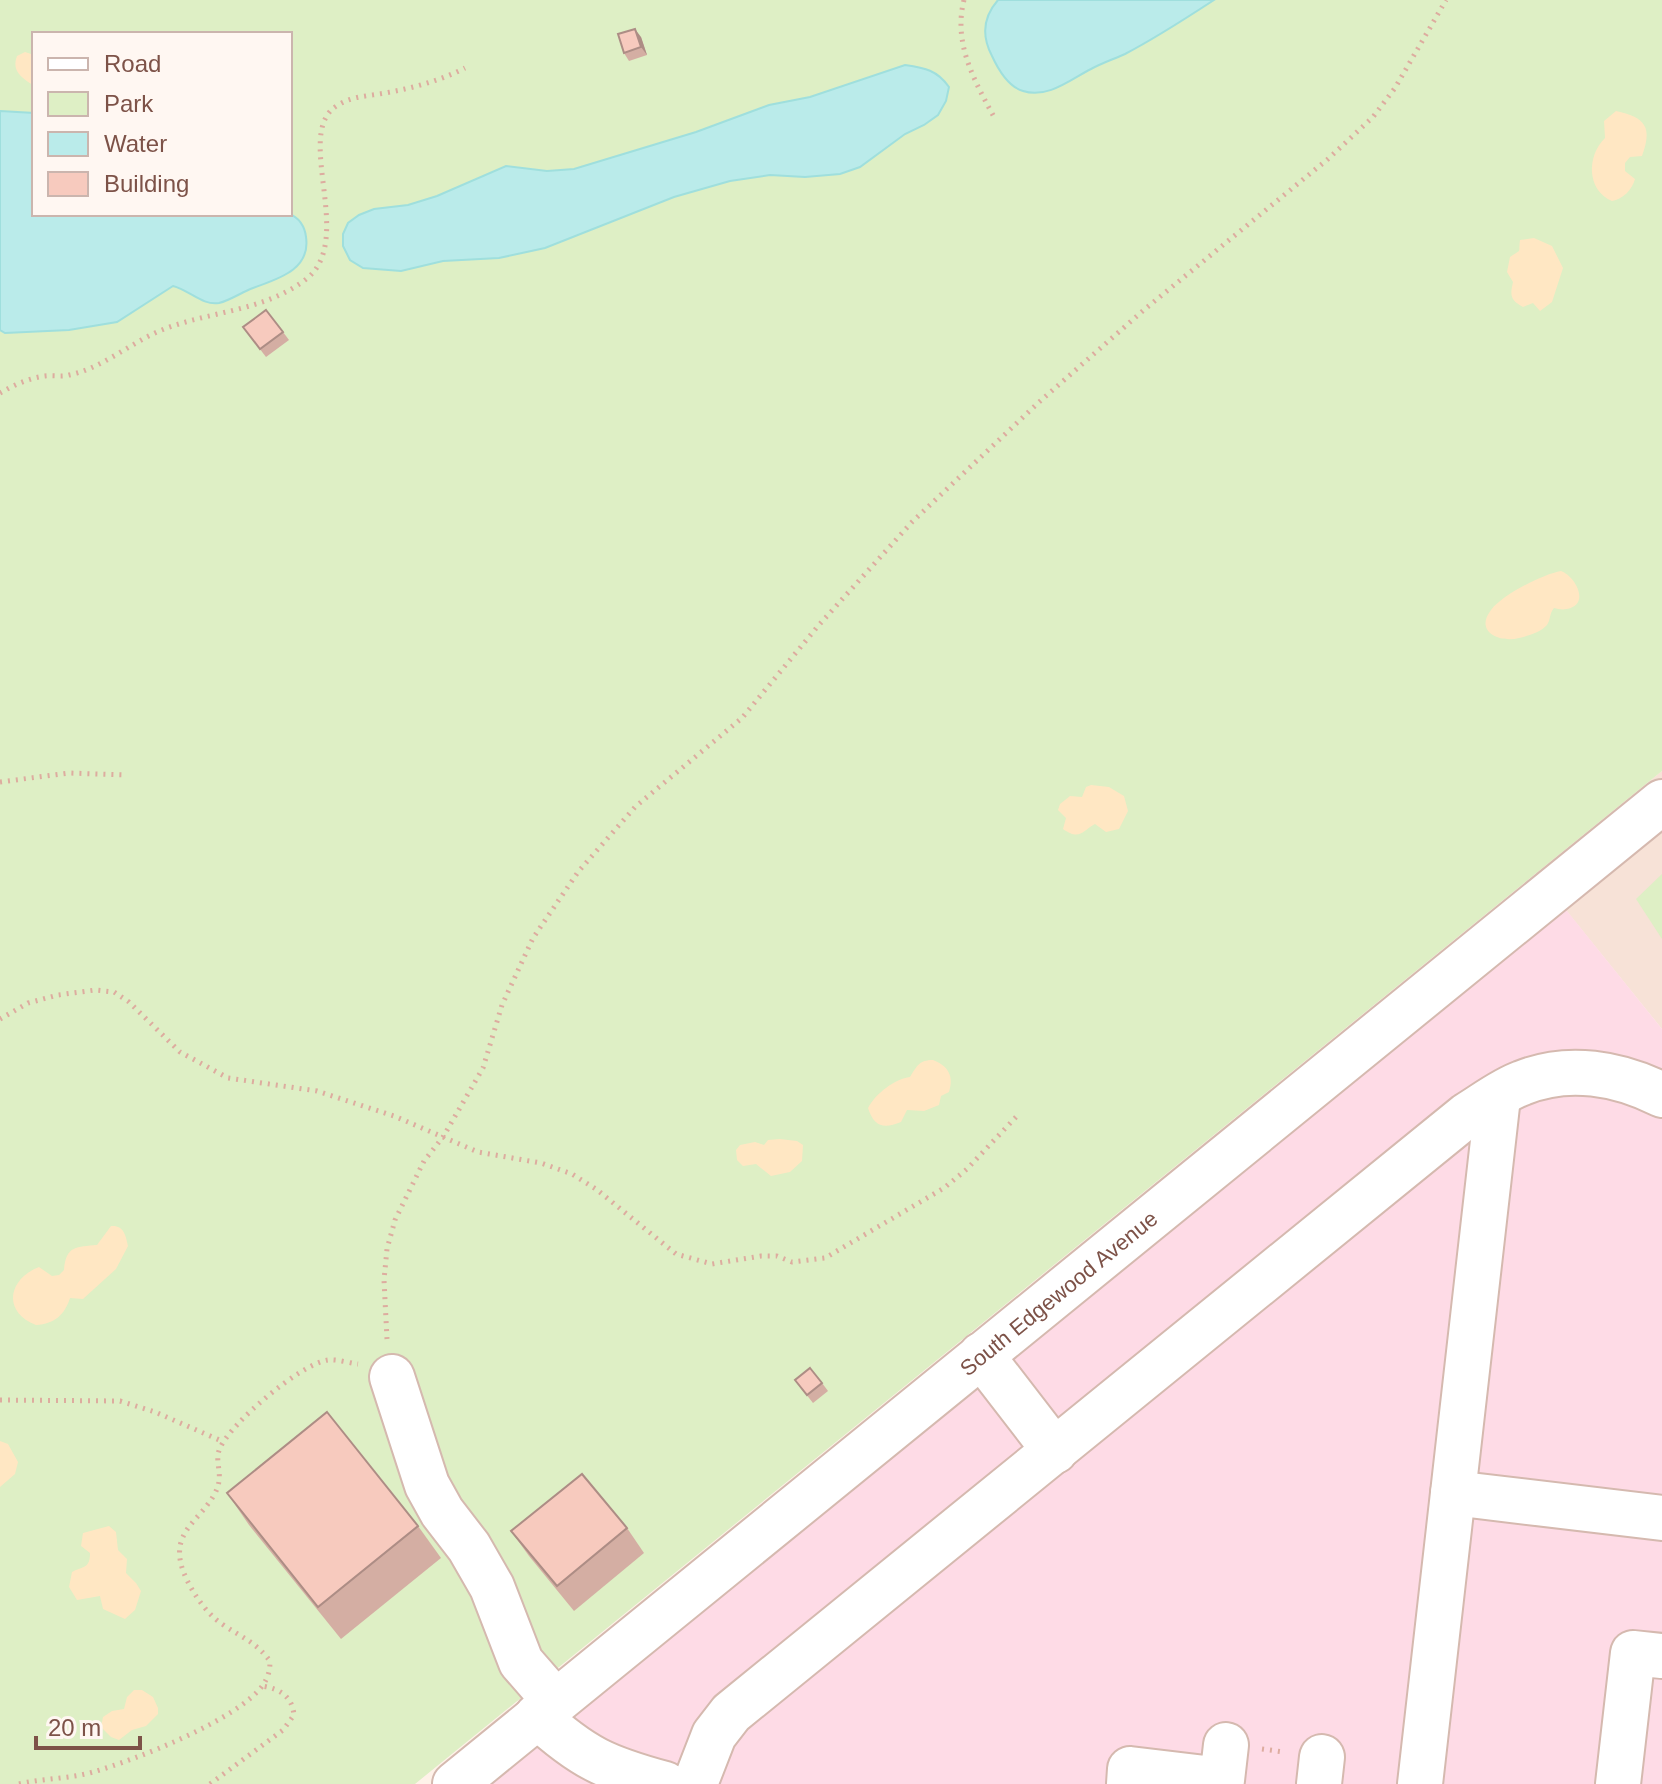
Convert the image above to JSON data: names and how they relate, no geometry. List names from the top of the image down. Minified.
{"streets":{"street":["South Edgewood Avenue"]},"legend":["Road","Park","Water","Building"],"scale_bar":"20 m"}
